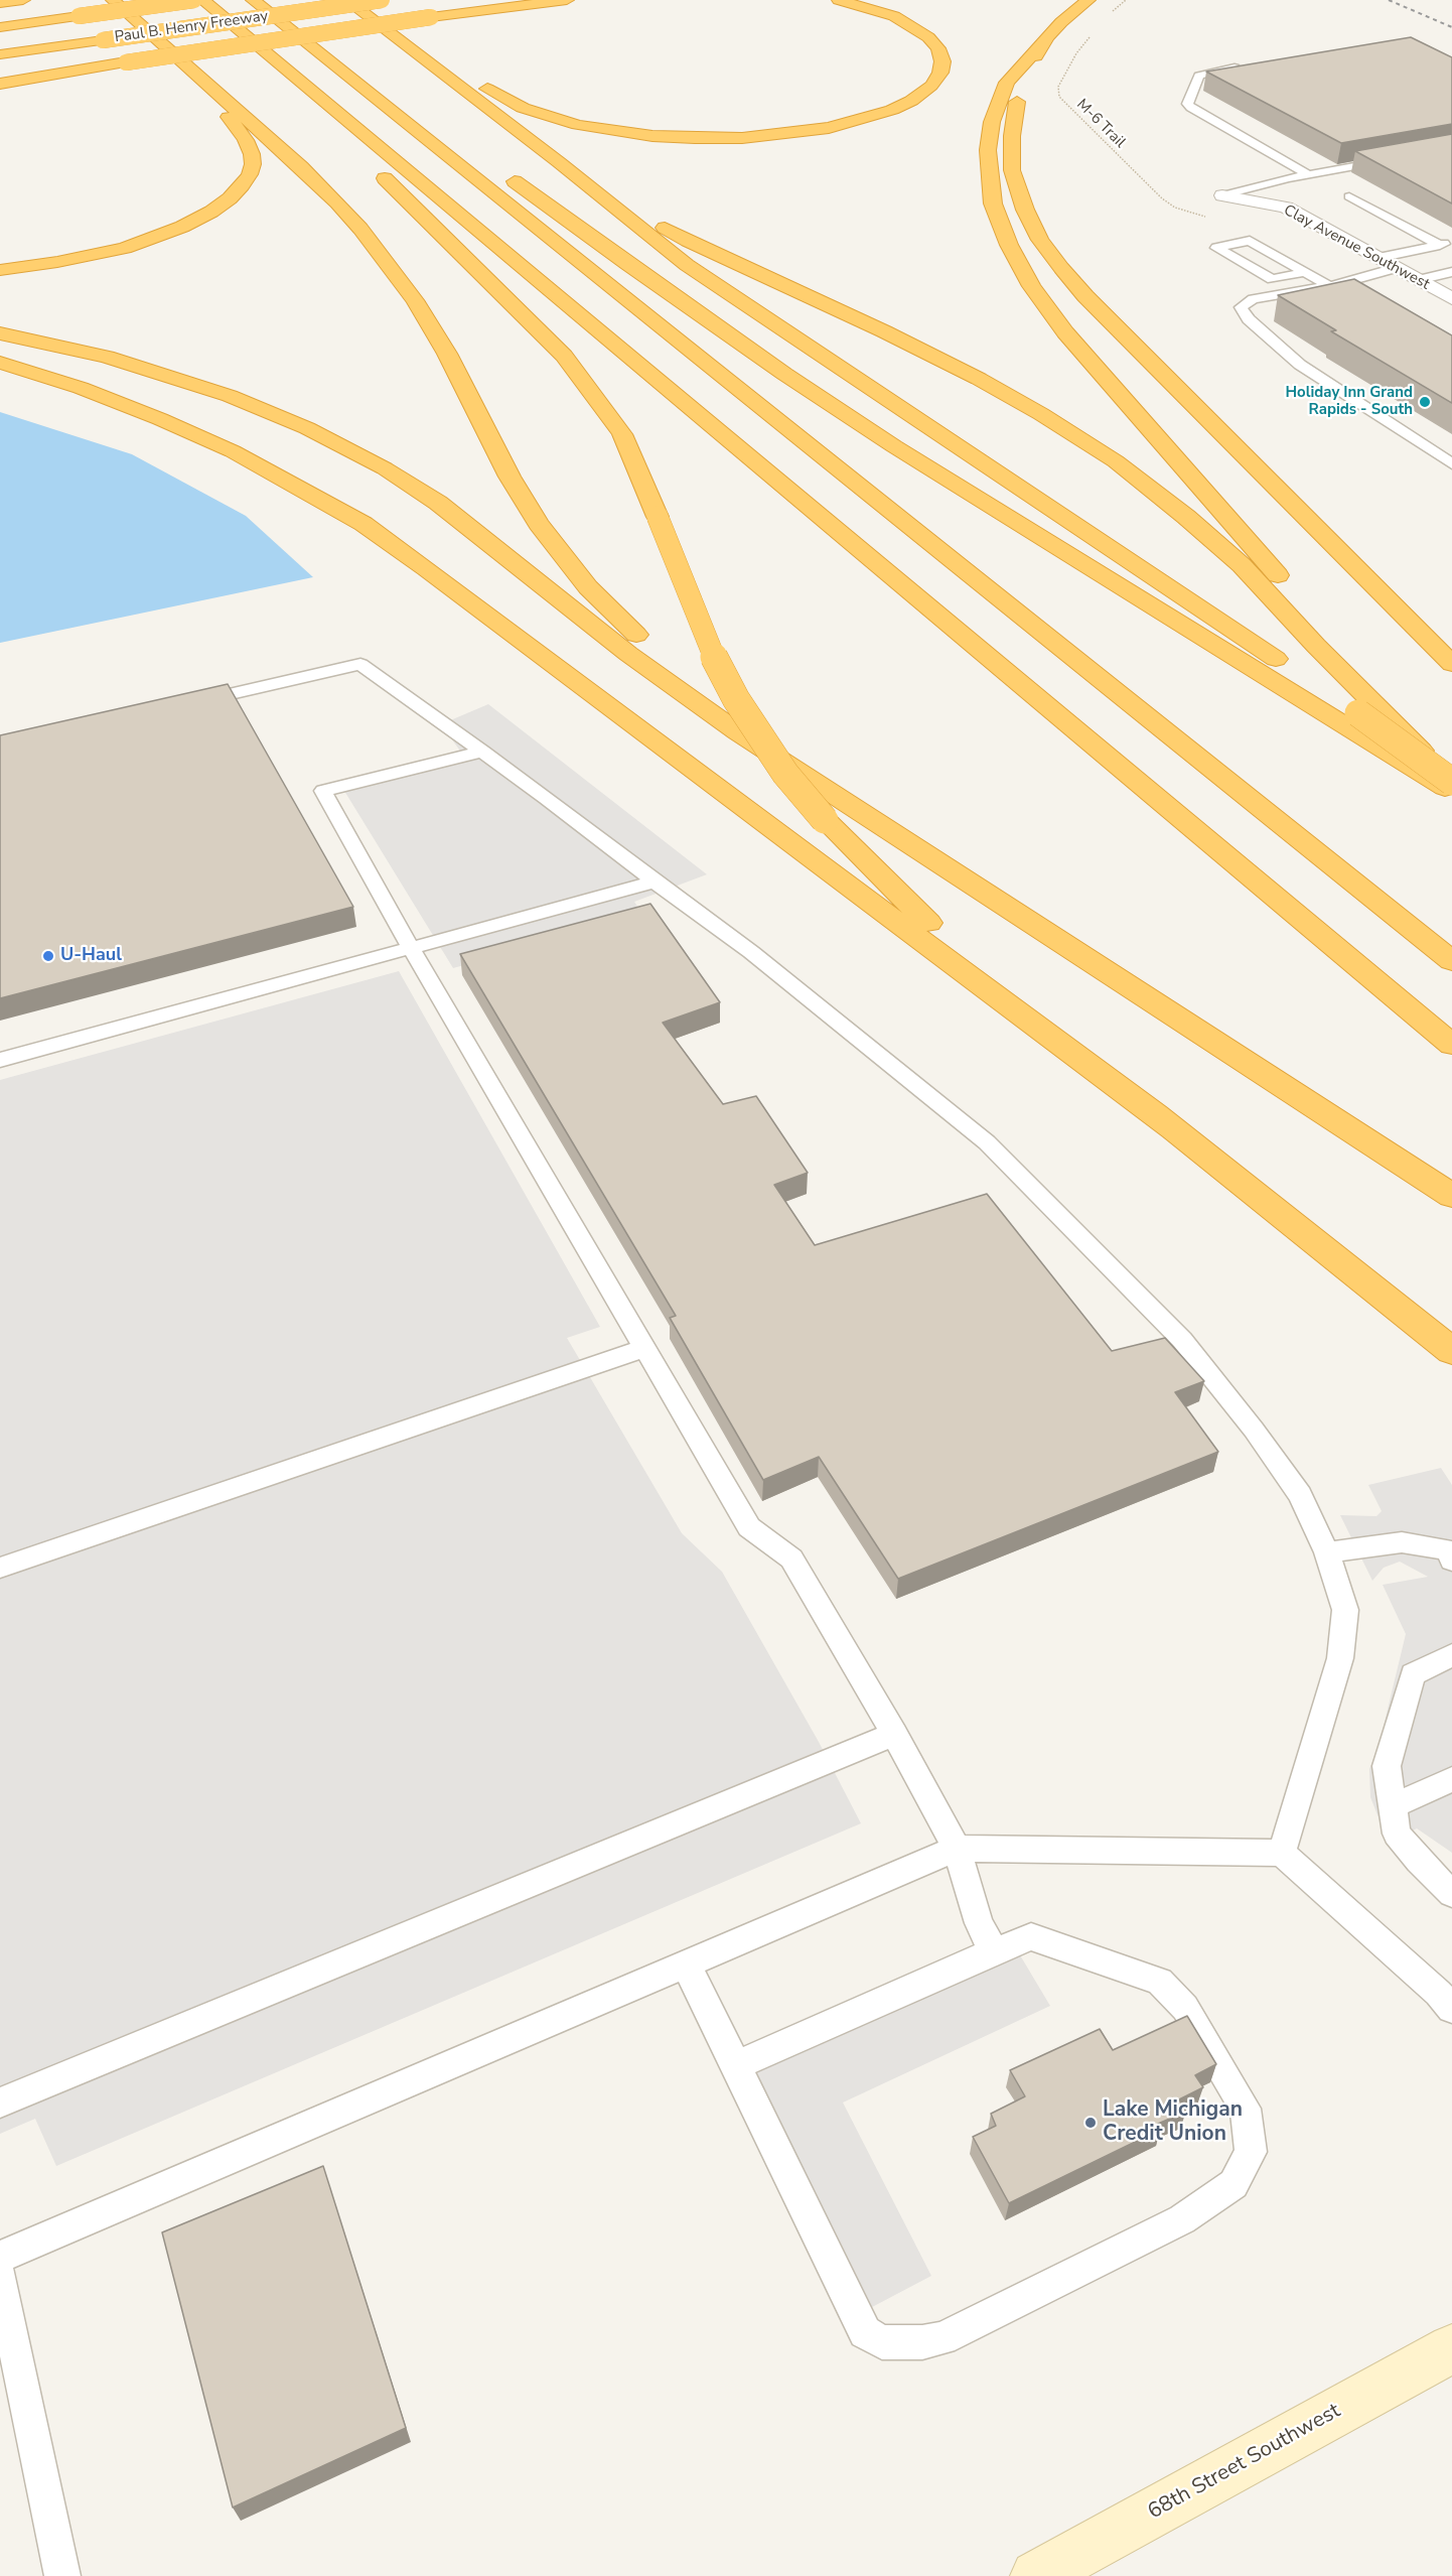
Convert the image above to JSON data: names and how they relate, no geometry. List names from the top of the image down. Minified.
{"streets":{"highway":["Paul B. Henry Freeway"],"main road":["68th Street Southwest"],"street":["Clay Avenue Southwest"],"path":["M-6 Trail"]},"places":["Holiday Inn Grand Rapids - South","U-Haul","Lake Michigan Credit Union"]}
